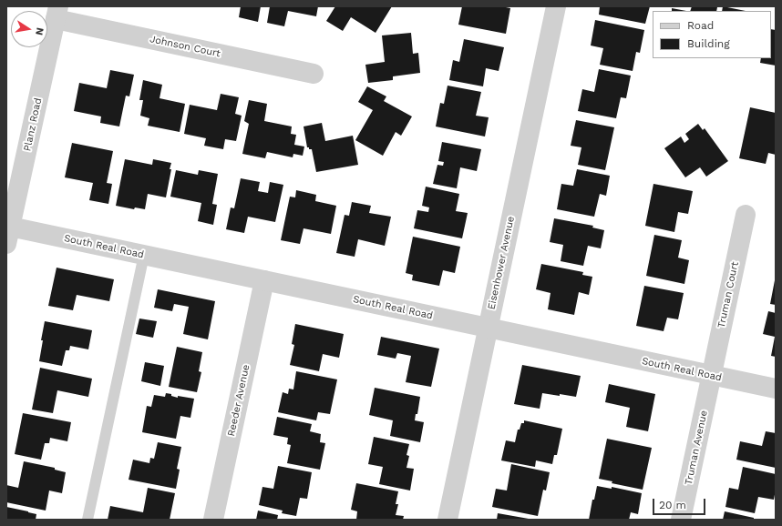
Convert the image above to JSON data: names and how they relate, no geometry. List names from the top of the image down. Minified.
{"streets":{"street":["Johnson Court","Planz Road","South Real Road","Eisenhower Avenue","Truman Court","Reeder Avenue","Truman Avenue"]},"crossings":[["Johnson Court","Planz Road"],["Planz Road","South Real Road"],["South Real Road","Eisenhower Avenue"],["South Real Road","Truman Court"],["South Real Road","Reeder Avenue"],["South Real Road","Truman Avenue"],["Truman Court","Truman Avenue"]],"legend":["Road","Building"],"scale_bar":"20 m","north":"right"}
